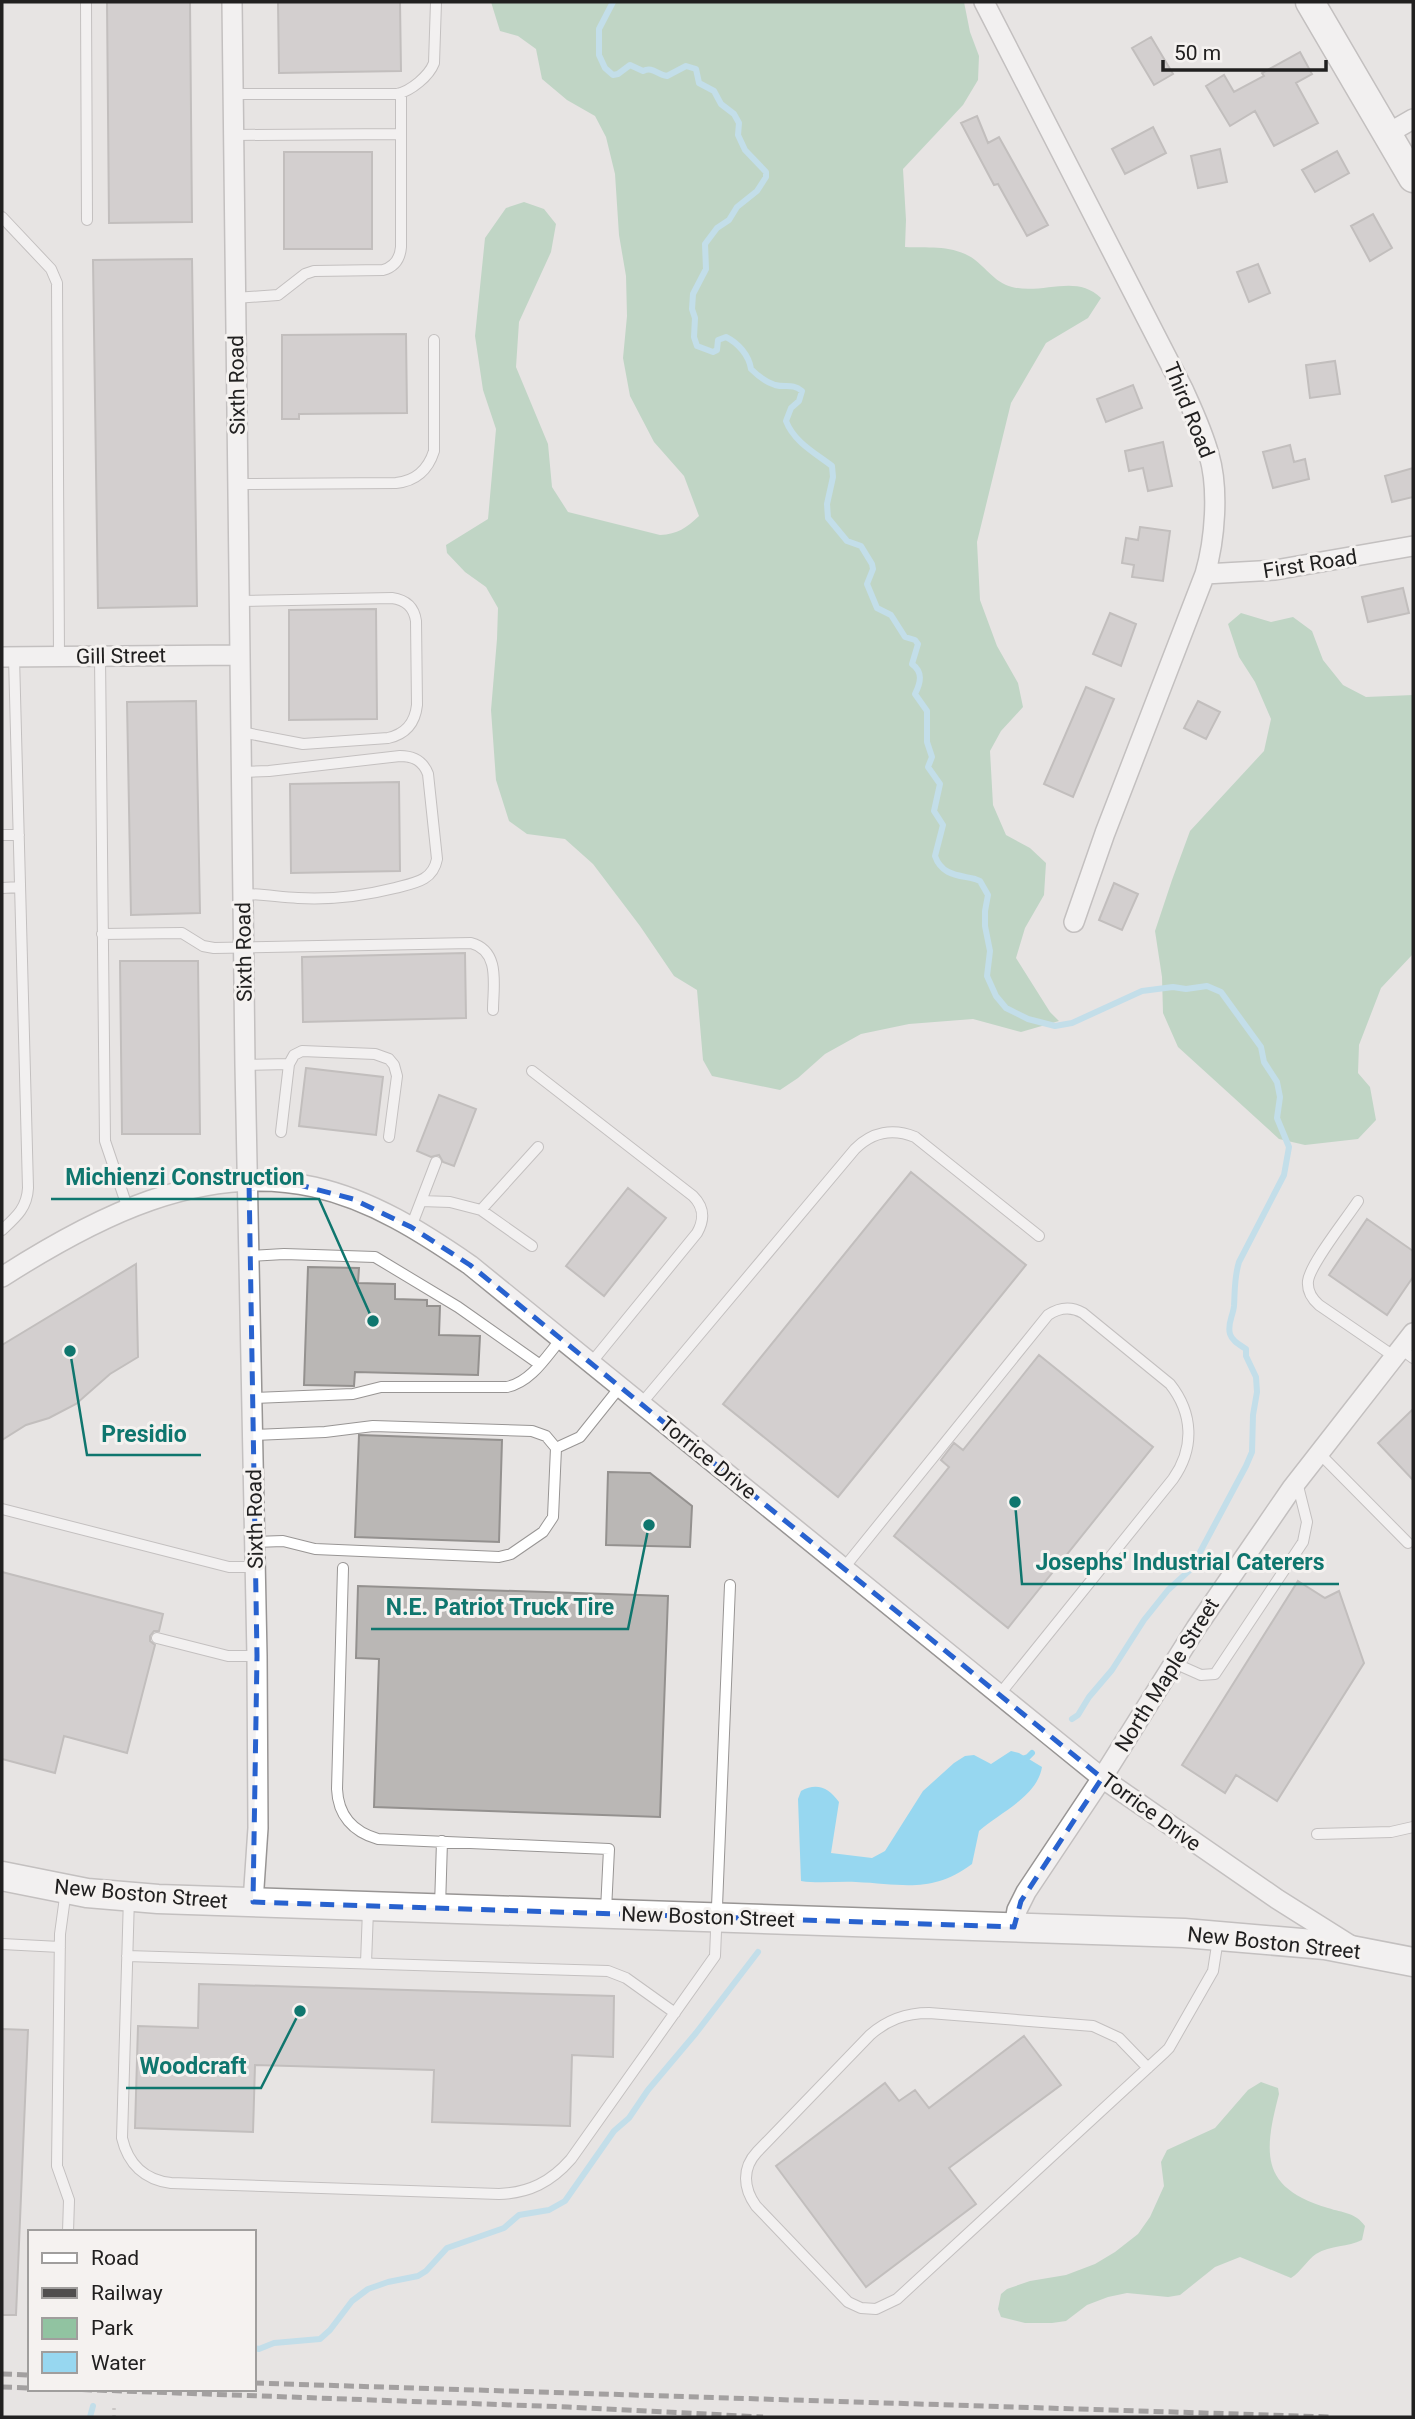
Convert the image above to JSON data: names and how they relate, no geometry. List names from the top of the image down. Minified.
{"streets":{"main road":["New Boston Street"],"street":["Sixth Road","Third Road","First Road","Gill Street","Torrice Drive","North Maple Street"]},"crossings":[["Sixth Road","Gill Street"],["Sixth Road","Torrice Drive"],["Sixth Road","New Boston Street"],["Third Road","First Road"],["Torrice Drive","North Maple Street"],["Torrice Drive","New Boston Street"],["North Maple Street","New Boston Street"]],"places":["Michienzi Construction","Presidio","Josephs' Industrial Caterers","N.E. Patriot Truck Tire","Woodcraft"],"legend":["Road","Railway","Park","Water"],"scale_bar":"50 m"}
